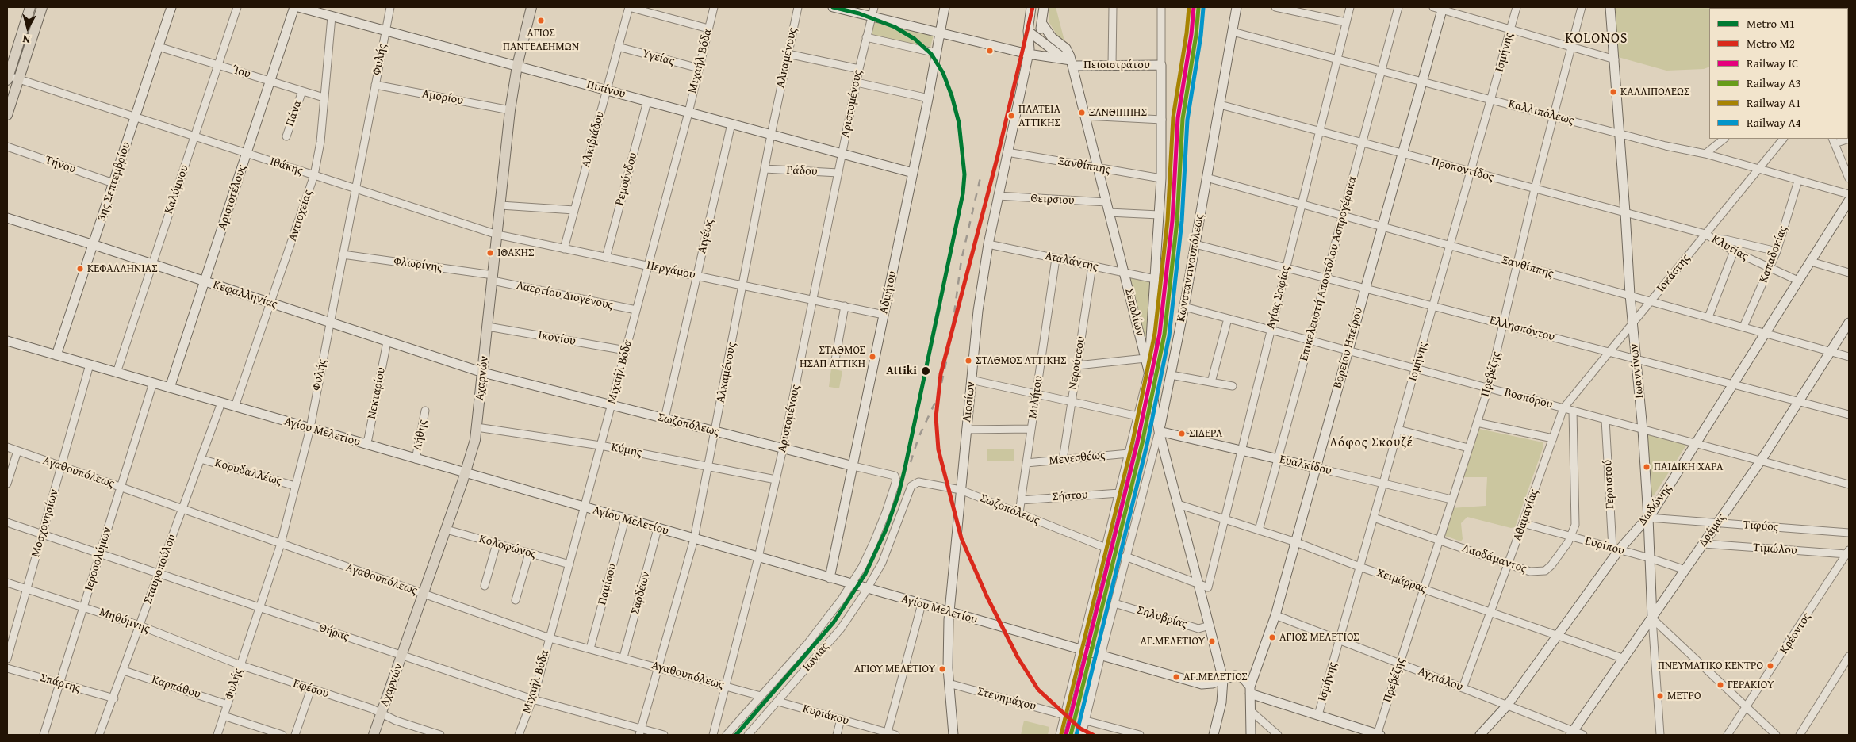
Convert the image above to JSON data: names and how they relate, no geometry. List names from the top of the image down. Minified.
{"streets":{"main road":["Αχαρνών"],"street":["Ισμήνης","Υγείας","Αλκαμένους","Φυλής","Μιχαήλ Βόδα","Πεισιστράτου","Ίου","Πιπίνου","Αμορίου","Αριστομένους","Καλλιπόλεως","Πάνα","Αλκιβιάδου","Τήνου","Ξανθίππης","Ιθάκης","Προποντίδος","Ράδου","Ρεμούνδου","3ης Σεπτεμβρίου","Καλύμνου","Αριστοτέλους","Θειρσιου","Αντιοχείας","Αιγέως","Κλυτίας","Καπαδοκίας","Αταλάντης","Φλωρίνης","Κωνσταντινουπόλεως","Επικελευστή Αποστόλου Ασπρογέρακα","Περγάμου","Ιοκάστης","Αδμήτου","Κεφαλληνίας","Λαερτίου Διογένους","Αγίας Σοφίας","Σεπολίων","Ελλησπόντου","Ικονίου","Βορείου Ηπείρου","Νερούτσου","Ιωαννίνων","Πρεβέζης","Νεκταρίου","Μιλήτου","Βοσπόρου","Λιοσίων","Σωζοπόλεως","Αγίου Μελετίου","Λήθης","Κύμης","Μενεσθέως","Ευαλκίδου","Αγαθουπόλεως","Κορυδαλλέως","Γεραιστού","Σήστου","Δωδώνης","Αθαμανίας","Μοσχονησίων","Τιφύος","Δράμας","Ευρίπου","Κολοφώνος","Τιμώλου","Ιεροσολύμων","Λαοδάμαντος","Σταυροπούλου","Χειμάρρας","Παμίσου","Σαρδέων","Σηλυβρίας","Μηθύμνης","Θήρας","Κρέοντος","Ιωνίας","Αγχιάλου","Σπάρτης","Καρπάθου","Εφέσου","Στενημάχου","Κυριάκου"]},"crossings":[["Ισμήνης","Καλλιπόλεως"],["Ισμήνης","Ξανθίππης"],["Ισμήνης","Προποντίδος"],["Ισμήνης","Ελλησπόντου"],["Ισμήνης","Βοσπόρου"],["Ισμήνης","Ευαλκίδου"],["Ισμήνης","Λαοδάμαντος"],["Ισμήνης","Χειμάρρας"],["Ισμήνης","Αγχιάλου"],["Υγείας","Μιχαήλ Βόδα"],["Υγείας","Αλκιβιάδου"],["Αλκαμένους","Πιπίνου"],["Αλκαμένους","Ράδου"],["Αλκαμένους","Περγάμου"],["Αλκαμένους","Σωζοπόλεως"],["Αλκαμένους","Αγίου Μελετίου"],["Αλκαμένους","Κύμης"],["Αλκαμένους","Αγαθουπόλεως"],["Αλκαμένους","Θήρας"],["Φυλής","Πιπίνου"],["Φυλής","Αμορίου"],["Φυλής","Ιθάκης"],["Φυλής","Φλωρίνης"],["Φυλής","Κεφαλληνίας"],["Φυλής","Αγίου Μελετίου"],["Φυλής","Αγαθουπόλεως"],["Φυλής","Κορυδαλλέως"],["Φυλής","Μηθύμνης"],["Φυλής","Θήρας"],["Φυλής","Καρπάθου"],["Φυλής","Εφέσου"],["Μιχαήλ Βόδα","Πιπίνου"],["Μιχαήλ Βόδα","Περγάμου"],["Μιχαήλ Βόδα","Λαερτίου Διογένους"],["Μιχαήλ Βόδα","Ικονίου"],["Μιχαήλ Βόδα","Σωζοπόλεως"],["Μιχαήλ Βόδα","Αγίου Μελετίου"],["Μιχαήλ Βόδα","Κύμης"],["Μιχαήλ Βόδα","Αγαθουπόλεως"],["Μιχαήλ Βόδα","Κολοφώνος"],["Μιχαήλ Βόδα","Θήρας"],["Πεισιστράτου","Αριστομένους"],["Πεισιστράτου","Αδμήτου"],["Πεισιστράτου","Σεπολίων"],["Πεισιστράτου","Λιοσίων"],["Ίου","Πάνα"],["Ίου","3ης Σεπτεμβρίου"],["Ίου","Καλύμνου"],["Ίου","Αριστοτέλους"],["Ίου","Αντιοχείας"],["Πιπίνου","Αριστομένους"],["Πιπίνου","Αλκιβιάδου"],["Πιπίνου","Ρεμούνδου"],["Πιπίνου","Αντιοχείας"],["Πιπίνου","Αιγέως"],["Πιπίνου","Αδμήτου"],["Πιπίνου","Αχαρνών"],["Αμορίου","Αχαρνών"],["Αριστομένους","Ράδου"],["Αριστομένους","Περγάμου"],["Αριστομένους","Σωζοπόλεως"],["Αριστομένους","Αγίου Μελετίου"],["Αριστομένους","Κύμης"],["Αριστομένους","Αγαθουπόλεως"],["Καλλιπόλεως","Καπαδοκίας"],["Καλλιπόλεως","Κωνσταντινουπόλεως"],["Καλλιπόλεως","Επικελευστή Αποστόλου Ασπρογέρακα"],["Καλλιπόλεως","Ιοκάστης"],["Καλλιπόλεως","Αγίας Σοφίας"],["Καλλιπόλεως","Βορείου Ηπείρου"],["Καλλιπόλεως","Ιωαννίνων"],["Καλλιπόλεως","Πρεβέζης"],["Αλκιβιάδου","Περγάμου"],["Τήνου","3ης Σεπτεμβρίου"],["Ξανθίππης","Καπαδοκίας"],["Ξανθίππης","Κωνσταντινουπόλεως"],["Ξανθίππης","Επικελευστή Αποστόλου Ασπρογέρακα"],["Ξανθίππης","Ιοκάστης"],["Ξανθίππης","Αγίας Σοφίας"],["Ξανθίππης","Σεπολίων"],["Ξανθίππης","Βορείου Ηπείρου"],["Ξανθίππης","Ιωαννίνων"],["Ξανθίππης","Πρεβέζης"],["Ξανθίππης","Λιοσίων"],["Ξανθίππης","Δωδώνης"],["Ξανθίππης","Δράμας"],["Ιθάκης","3ης Σεπτεμβρίου"],["Ιθάκης","Καλύμνου"],["Ιθάκης","Αριστοτέλους"],["Ιθάκης","Αντιοχείας"],["Ιθάκης","Περγάμου"],["Ιθάκης","Αχαρνών"],["Προποντίδος","Κλυτίας"],["Προποντίδος","Κωνσταντινουπόλεως"],["Προποντίδος","Επικελευστή Αποστόλου Ασπρογέρακα"],["Προποντίδος","Ιοκάστης"],["Προποντίδος","Αγίας Σοφίας"],["Προποντίδος","Βορείου Ηπείρου"],["Προποντίδος","Ιωαννίνων"],["Προποντίδος","Πρεβέζης"],["Ρεμούνδου","Περγάμου"],["3ης Σεπτεμβρίου","Κεφαλληνίας"],["3ης Σεπτεμβρίου","Αγίου Μελετίου"],["Καλύμνου","Κεφαλληνίας"],["Καλύμνου","Αγίου Μελετίου"],["Αριστοτέλους","Κεφαλληνίας"],["Αριστοτέλους","Αγίου Μελετίου"],["Θειρσιου","Σεπολίων"],["Θειρσιου","Λιοσίων"],["Αντιοχείας","Κεφαλληνίας"],["Αντιοχείας","Αγίου Μελετίου"],["Αιγέως","Περγάμου"],["Αιγέως","Σωζοπόλεως"],["Κλυτίας","Καπαδοκίας"],["Κλυτίας","Ιοκάστης"],["Κλυτίας","Δωδώνης"],["Αταλάντης","Σεπολίων"],["Αταλάντης","Νερούτσου"],["Αταλάντης","Μιλήτου"],["Αταλάντης","Λιοσίων"],["Φλωρίνης","Λαερτίου Διογένους"],["Φλωρίνης","Αχαρνών"],["Κωνσταντινουπόλεως","Σεπολίων"],["Κωνσταντινουπόλεως","Ελλησπόντου"],["Κωνσταντινουπόλεως","Βοσπόρου"],["Κωνσταντινουπόλεως","Αγίου Μελετίου"],["Κωνσταντινουπόλεως","Ευαλκίδου"],["Κωνσταντινουπόλεως","Σηλυβρίας"],["Επικελευστή Αποστόλου Ασπρογέρακα","Ελλησπόντου"],["Επικελευστή Αποστόλου Ασπρογέρακα","Βοσπόρου"],["Επικελευστή Αποστόλου Ασπρογέρακα","Ευαλκίδου"],["Επικελευστή Αποστόλου Ασπρογέρακα","Χειμάρρας"],["Περγάμου","Αδμήτου"],["Περγάμου","Αχαρνών"],["Ιοκάστης","Ελλησπόντου"],["Ιοκάστης","Ιωαννίνων"],["Ιοκάστης","Βοσπόρου"],["Ιοκάστης","Αθαμανίας"],["Αδμήτου","Σωζοπόλεως"],["Αδμήτου","Αγίου Μελετίου"],["Κεφαλληνίας","Αχαρνών"],["Κεφαλληνίας","Νεκταρίου"],["Κεφαλληνίας","Σωζοπόλεως"],["Λαερτίου Διογένους","Αχαρνών"],["Αγίας Σοφίας","Σεπολίων"],["Αγίας Σοφίας","Ελλησπόντου"],["Αγίας Σοφίας","Βοσπόρου"],["Αγίας Σοφίας","Ευαλκίδου"],["Αγίας Σοφίας","Χειμάρρας"],["Σεπολίων","Λιοσίων"],["Σεπολίων","Αγίου Μελετίου"],["Σεπολίων","Ευαλκίδου"],["Σεπολίων","Χειμάρρας"],["Σεπολίων","Σηλυβρίας"],["Ελλησπόντου","Βορείου Ηπείρου"],["Ελλησπόντου","Ιωαννίνων"],["Ελλησπόντου","Πρεβέζης"],["Ελλησπόντου","Δωδώνης"],["Ελλησπόντου","Δράμας"],["Ικονίου","Αχαρνών"],["Βορείου Ηπείρου","Βοσπόρου"],["Βορείου Ηπείρου","Αγίου Μελετίου"],["Βορείου Ηπείρου","Ευαλκίδου"],["Βορείου Ηπείρου","Χειμάρρας"],["Βορείου Ηπείρου","Αγχιάλου"],["Νερούτσου","Μενεσθέως"],["Ιωαννίνων","Βοσπόρου"],["Ιωαννίνων","Δωδώνης"],["Ιωαννίνων","Τιφύος"],["Ιωαννίνων","Δράμας"],["Ιωαννίνων","Ευρίπου"],["Πρεβέζης","Βοσπόρου"],["Πρεβέζης","Ευαλκίδου"],["Πρεβέζης","Λαοδάμαντος"],["Πρεβέζης","Χειμάρρας"],["Πρεβέζης","Αγχιάλου"],["Αχαρνών","Σωζοπόλεως"],["Αχαρνών","Αγίου Μελετίου"],["Αχαρνών","Κύμης"],["Αχαρνών","Αγαθουπόλεως"],["Αχαρνών","Κολοφώνος"],["Αχαρνών","Θήρας"],["Αχαρνών","Εφέσου"],["Νεκταρίου","Αγίου Μελετίου"],["Μιλήτου","Σωζοπόλεως"],["Μιλήτου","Μενεσθέως"],["Μιλήτου","Σήστου"],["Βοσπόρου","Γεραιστού"],["Βοσπόρου","Δωδώνης"],["Βοσπόρου","Αθαμανίας"],["Βοσπόρου","Δράμας"],["Βοσπόρου","Λαοδάμαντος"],["Λιοσίων","Σωζοπόλεως"],["Λιοσίων","Αγίου Μελετίου"],["Λιοσίων","Στενημάχου"],["Σωζοπόλεως","Ιωνίας"],["Αγίου Μελετίου","Λήθης"],["Αγίου Μελετίου","Μοσχονησίων"],["Αγίου Μελετίου","Ιεροσολύμων"],["Αγίου Μελετίου","Σταυροπούλου"],["Αγίου Μελετίου","Παμίσου"],["Αγίου Μελετίου","Σαρδέων"],["Αγίου Μελετίου","Ιωνίας"],["Αγαθουπόλεως","Μοσχονησίων"],["Αγαθουπόλεως","Ιεροσολύμων"],["Αγαθουπόλεως","Σταυροπούλου"],["Αγαθουπόλεως","Παμίσου"],["Αγαθουπόλεως","Σαρδέων"],["Αγαθουπόλεως","Ιωνίας"],["Κορυδαλλέως","Σταυροπούλου"],["Γεραιστού","Δωδώνης"],["Γεραιστού","Ευρίπου"],["Δωδώνης","Τιφύος"],["Δωδώνης","Ευρίπου"],["Δωδώνης","Χειμάρρας"],["Δωδώνης","Αγχιάλου"],["Αθαμανίας","Ευρίπου"],["Αθαμανίας","Λαοδάμαντος"],["Αθαμανίας","Χειμάρρας"],["Αθαμανίας","Αγχιάλου"],["Μοσχονησίων","Μηθύμνης"],["Μοσχονησίων","Θήρας"],["Τιφύος","Δράμας"],["Δράμας","Ευρίπου"],["Δράμας","Τιμώλου"],["Δράμας","Χειμάρρας"],["Δράμας","Αγχιάλου"],["Ευρίπου","Λαοδάμαντος"],["Τιμώλου","Κρέοντος"],["Ιεροσολύμων","Μηθύμνης"],["Ιεροσολύμων","Θήρας"],["Ιεροσολύμων","Σπάρτης"],["Σταυροπούλου","Μηθύμνης"],["Σταυροπούλου","Θήρας"],["Σταυροπούλου","Σπάρτης"],["Σταυροπούλου","Καρπάθου"],["Μηθύμνης","Εφέσου"],["Ιωνίας","Κυριάκου"]],"districts":["KOLONOS","Λόφος Σκουζέ"],"places":["ΑΓΙΟΣ ΠΑΝΤΕΛΕΗΜΩΝ","ΚΑΛΛΙΠΟΛΕΩΣ","ΞΑΝΘΙΠΠΗΣ","ΠΛΑΤΕΙΑ ΑΤΤΙΚΗΣ","ΙΘΑΚΗΣ","ΚΕΦΑΛΛΗΝΙΑΣ","ΣΤΑΘΜΟΣ ΗΣΑΠ ΑΤΤΙΚΗ","ΣΤΑΘΜΟΣ ΑΤΤΙΚΗΣ","Attiki","ΣΙΔΕΡΑ","ΠΑΙΔΙΚΗ ΧΑΡΑ","ΑΓΙΟΣ ΜΕΛΕΤΙΟΣ","ΑΓ.ΜΕΛΕΤΙΟΥ","ΠΝΕΥΜΑΤΙΚΟ ΚΕΝΤΡΟ","ΑΓΙΟΥ ΜΕΛΕΤΙΟΥ","ΑΓ.ΜΕΛΕΤΙΟΣ","ΓΕΡΑΚΙΟΥ","ΜΕΤΡΟ"],"lines":["metro line Μ1","metro line Μ2","rail line IC","rail line A1","rail line A3","rail line A4"],"legend":["Metro Μ1","Metro Μ2","Railway IC","Railway A3","Railway A1","Railway A4"],"north":"bottom"}
